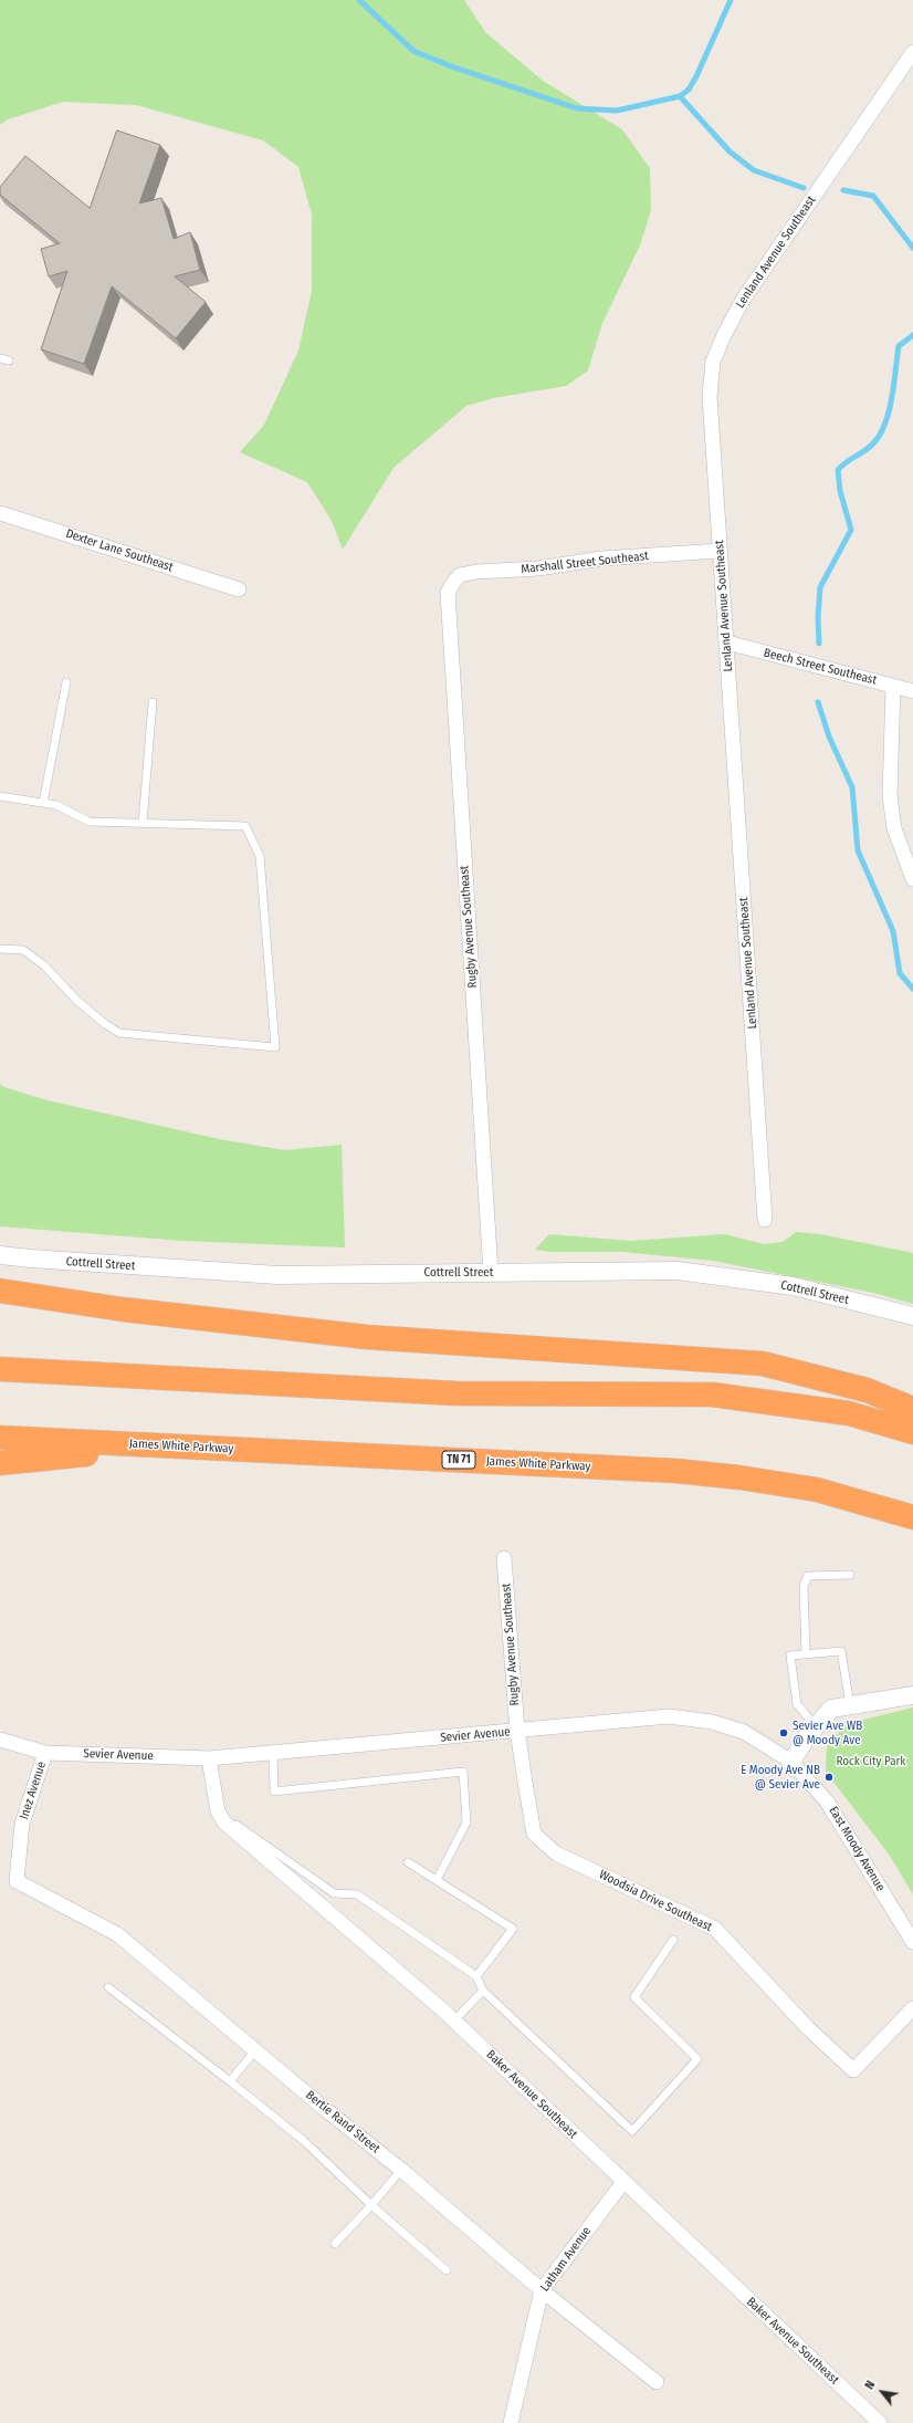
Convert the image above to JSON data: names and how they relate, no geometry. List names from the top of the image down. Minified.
{"streets":{"highway":["James White Parkway","TN 71"],"street":["Lenland Avenue Southeast","Dexter Lane Southeast","Marshall Street Southeast","Beech Street Southeast","Rugby Avenue Southeast","Cottrell Street","Sevier Avenue","Inez Avenue","East Moody Avenue","Woodsia Drive Southeast","Baker Avenue Southeast","Bertie Rand Street","Latham Avenue"]},"crossings":[["Lenland Avenue Southeast","Marshall Street Southeast"],["Lenland Avenue Southeast","Beech Street Southeast"],["Marshall Street Southeast","Rugby Avenue Southeast"],["Rugby Avenue Southeast","Cottrell Street"],["Rugby Avenue Southeast","Sevier Avenue"],["Rugby Avenue Southeast","Woodsia Drive Southeast"],["Sevier Avenue","Inez Avenue"],["Sevier Avenue","East Moody Avenue"],["Sevier Avenue","Woodsia Drive Southeast"],["Sevier Avenue","Baker Avenue Southeast"],["Inez Avenue","Bertie Rand Street"],["Baker Avenue Southeast","Latham Avenue"],["Bertie Rand Street","Latham Avenue"]],"parks":["Rock City Park"],"places":["Sevier Ave WB @ Moody Ave","E Moody Ave NB @ Sevier Ave"],"north":"top left"}
